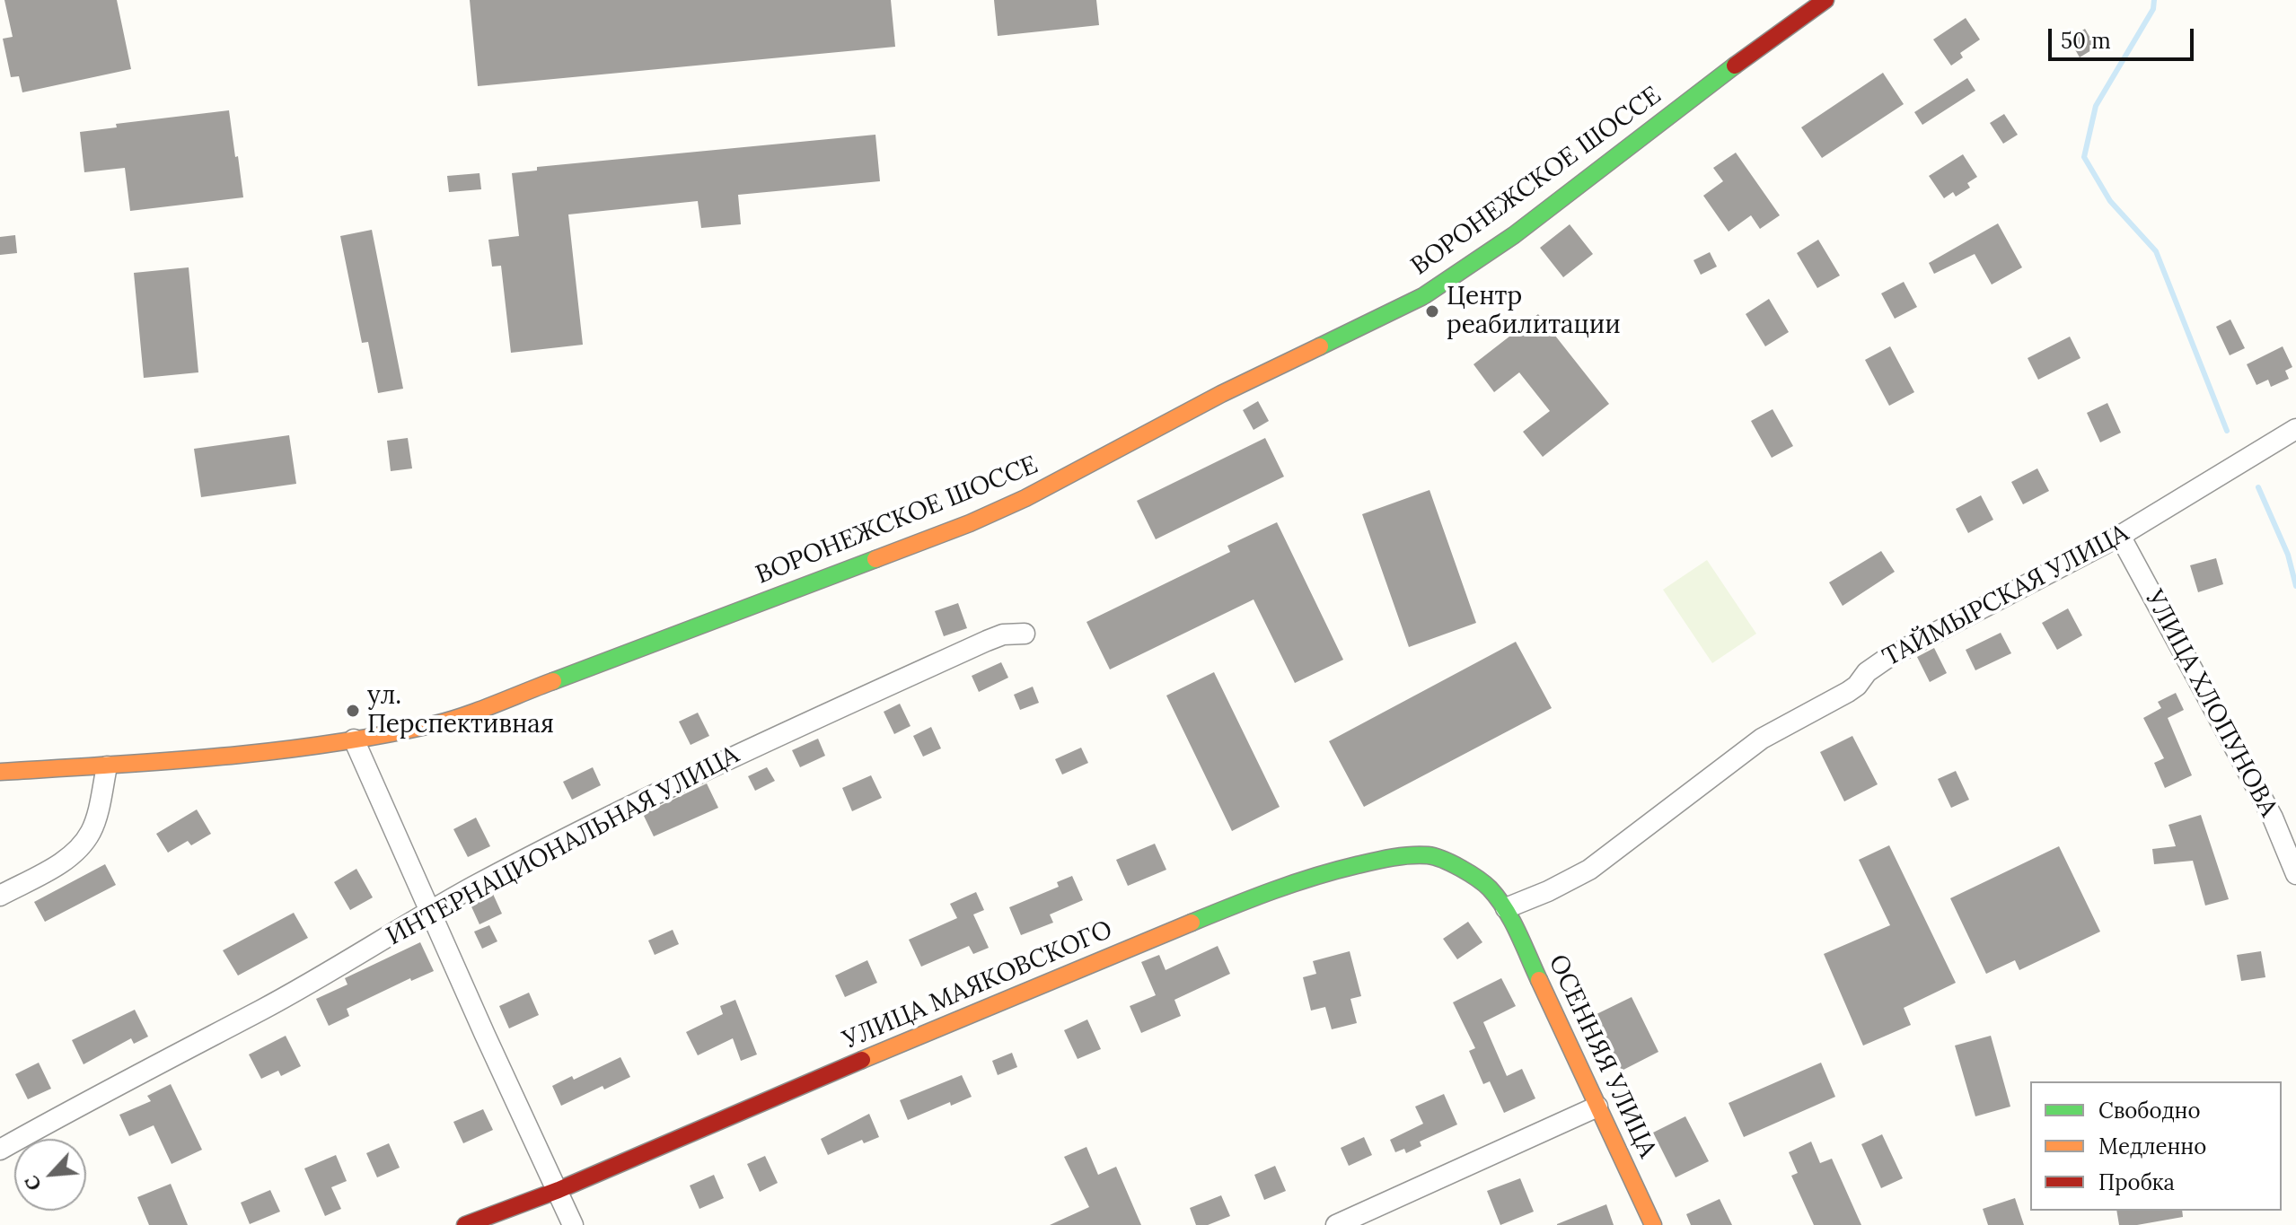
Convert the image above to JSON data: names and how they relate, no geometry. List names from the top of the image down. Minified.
{"streets":{"main road":["ВОРОНЕЖСКОЕ ШОССЕ","УЛИЦА МАЯКОВСКОГО","ОСЕННЯЯ УЛИЦА"],"street":["ТАЙМЫРСКАЯ УЛИЦА","УЛИЦА ХЛОПУНОВА","ИНТЕРНАЦИОНАЛЬНАЯ УЛИЦА"]},"crossings":[["ТАЙМЫРСКАЯ УЛИЦА","УЛИЦА ХЛОПУНОВА"],["ТАЙМЫРСКАЯ УЛИЦА","УЛИЦА МАЯКОВСКОГО"],["ТАЙМЫРСКАЯ УЛИЦА","ОСЕННЯЯ УЛИЦА"],["УЛИЦА МАЯКОВСКОГО","ОСЕННЯЯ УЛИЦА"]],"places":["Центр реабилитации","ул. Перспективная"],"legend":["Свободно","Медленно","Пробка"],"scale_bar":"50 m","north":"bottom left"}
